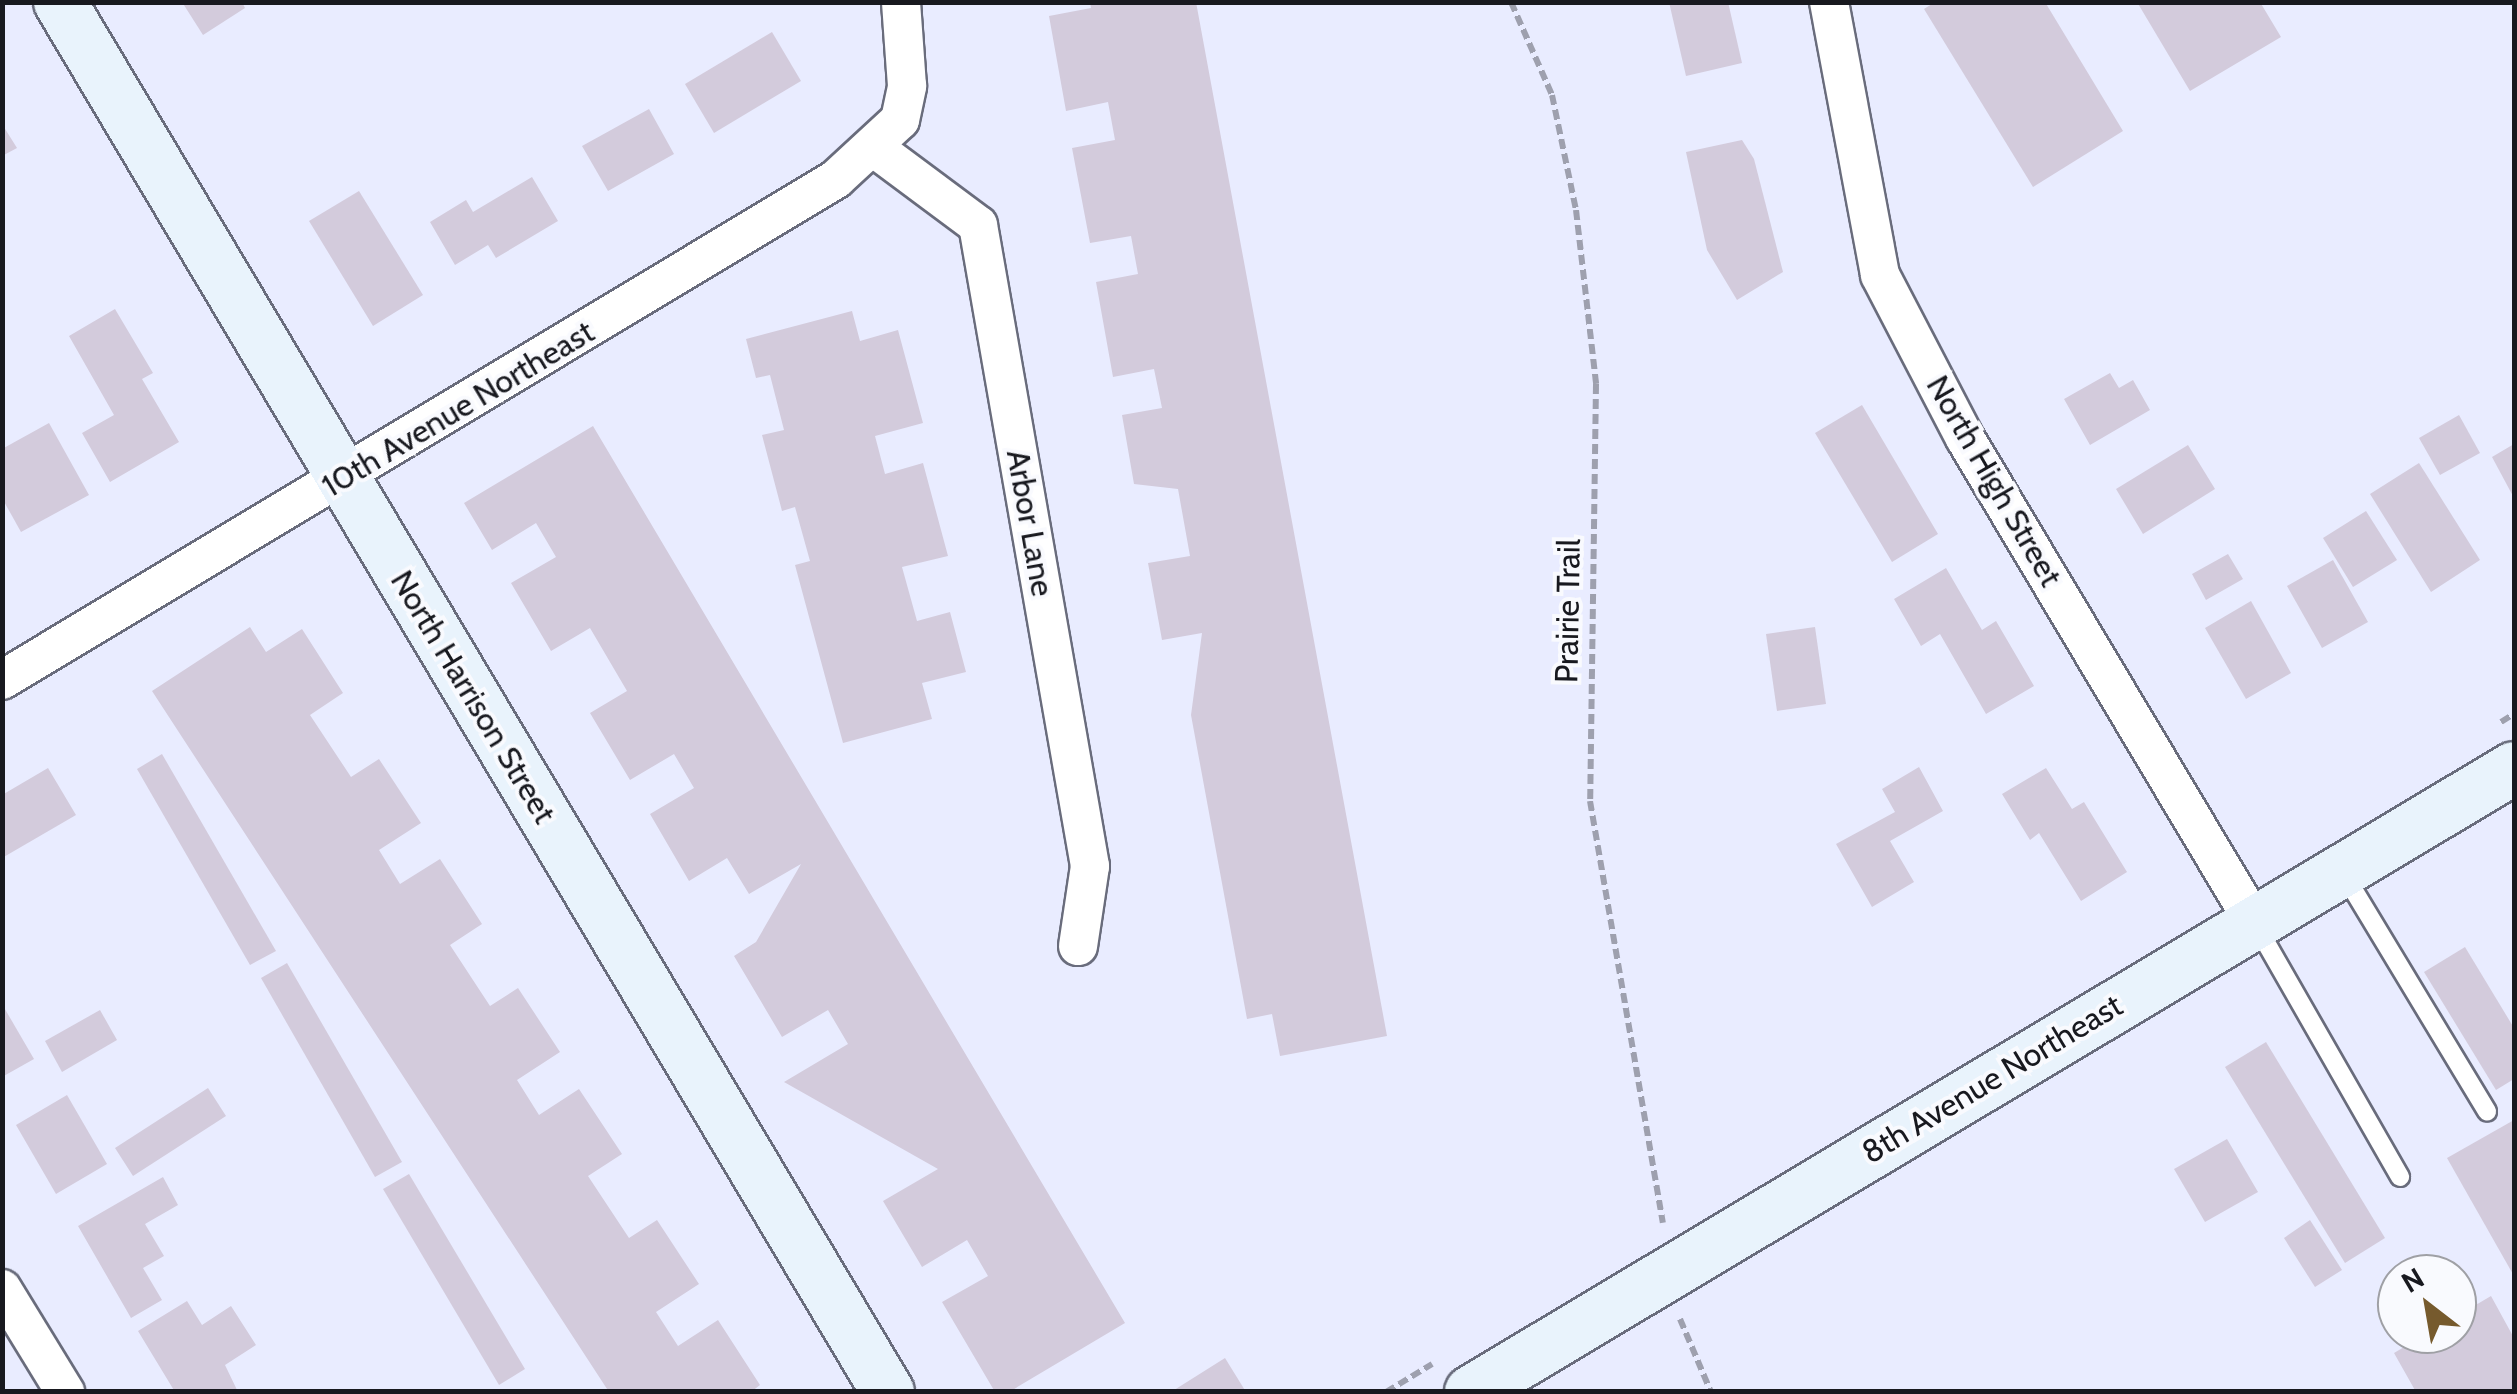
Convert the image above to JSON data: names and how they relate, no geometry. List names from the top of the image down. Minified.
{"streets":{"street":["10th Avenue Northeast","North High Street","Arbor Lane","North Harrison Street","8th Avenue Northeast"],"path":["Prairie Trail"]},"crossings":[["10th Avenue Northeast","Arbor Lane"],["10th Avenue Northeast","North Harrison Street"],["North High Street","8th Avenue Northeast"]],"north":"top left"}
